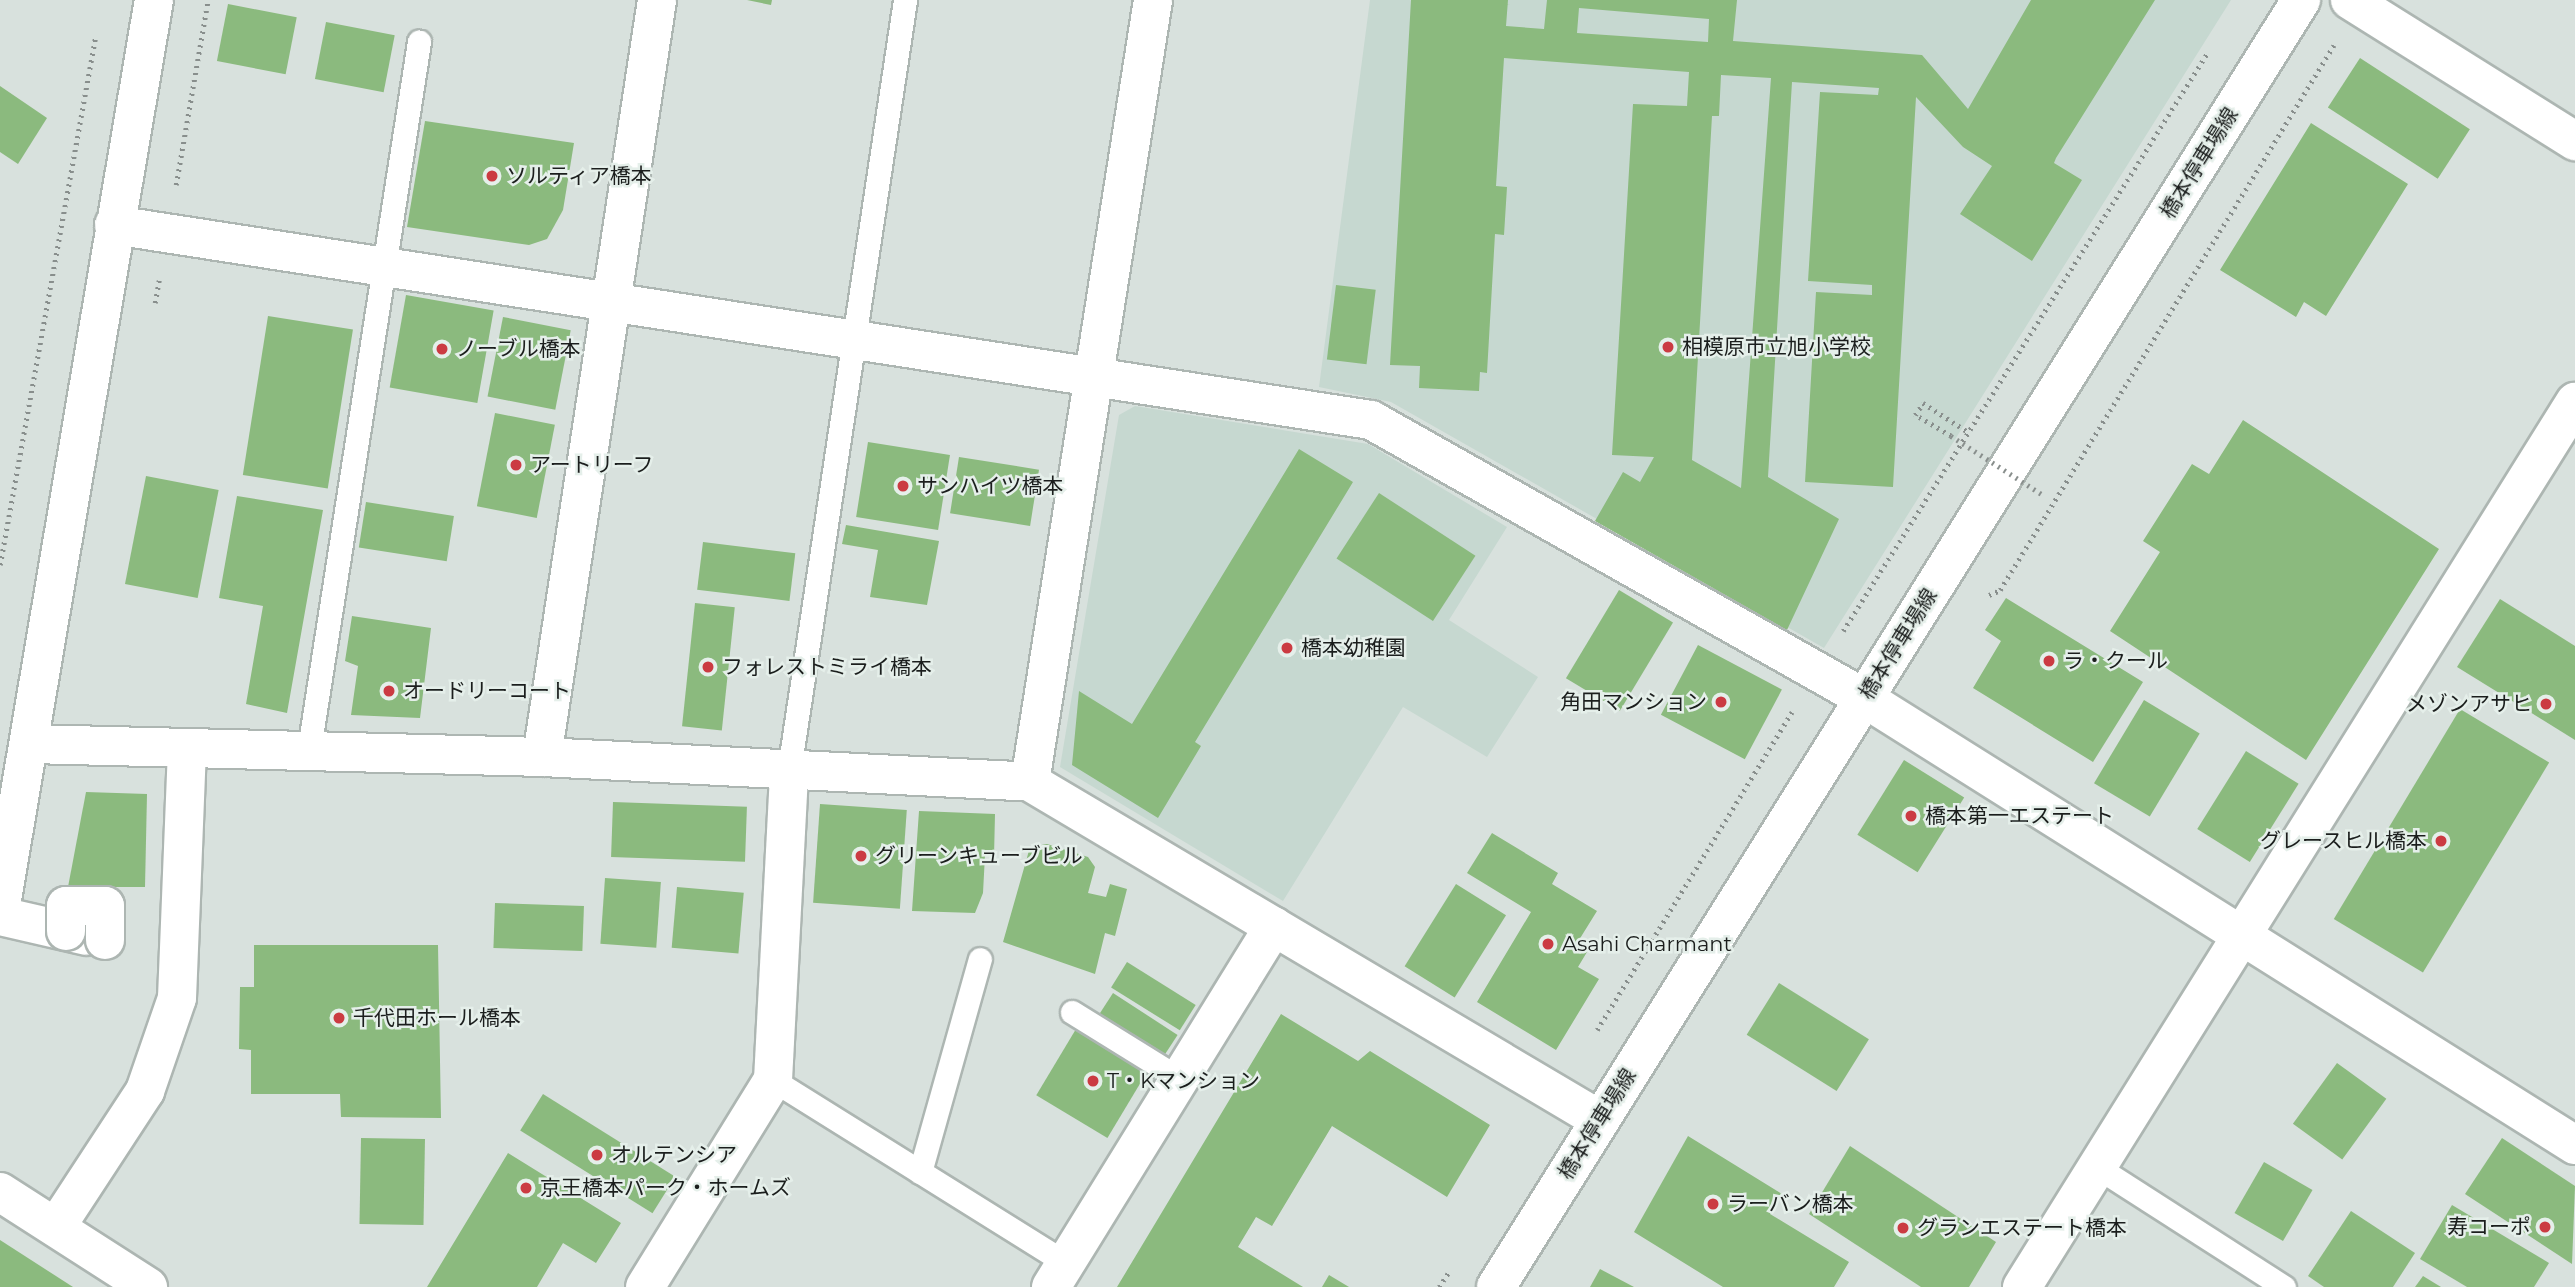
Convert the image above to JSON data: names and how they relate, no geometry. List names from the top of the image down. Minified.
{"streets":{"street":["橋本停車場線"]},"places":["ソルティア橋本","相模原市立旭小学校","ノーブル橋本","アートリーフ","サンハイツ橋本","橋本幼稚園","ラ・クール","フォレストミライ橋本","オードリーコート","角田マンション","メゾンアサヒ","橋本第一エステート","グレースヒル橋本","グリーンキューブビル","Asahi Charmant","千代田ホール橋本","T・Kマンション","オルテンシア","京王橋本パーク・ホームズ","ラーバン橋本","寿コーポ","グランエステート橋本"]}
